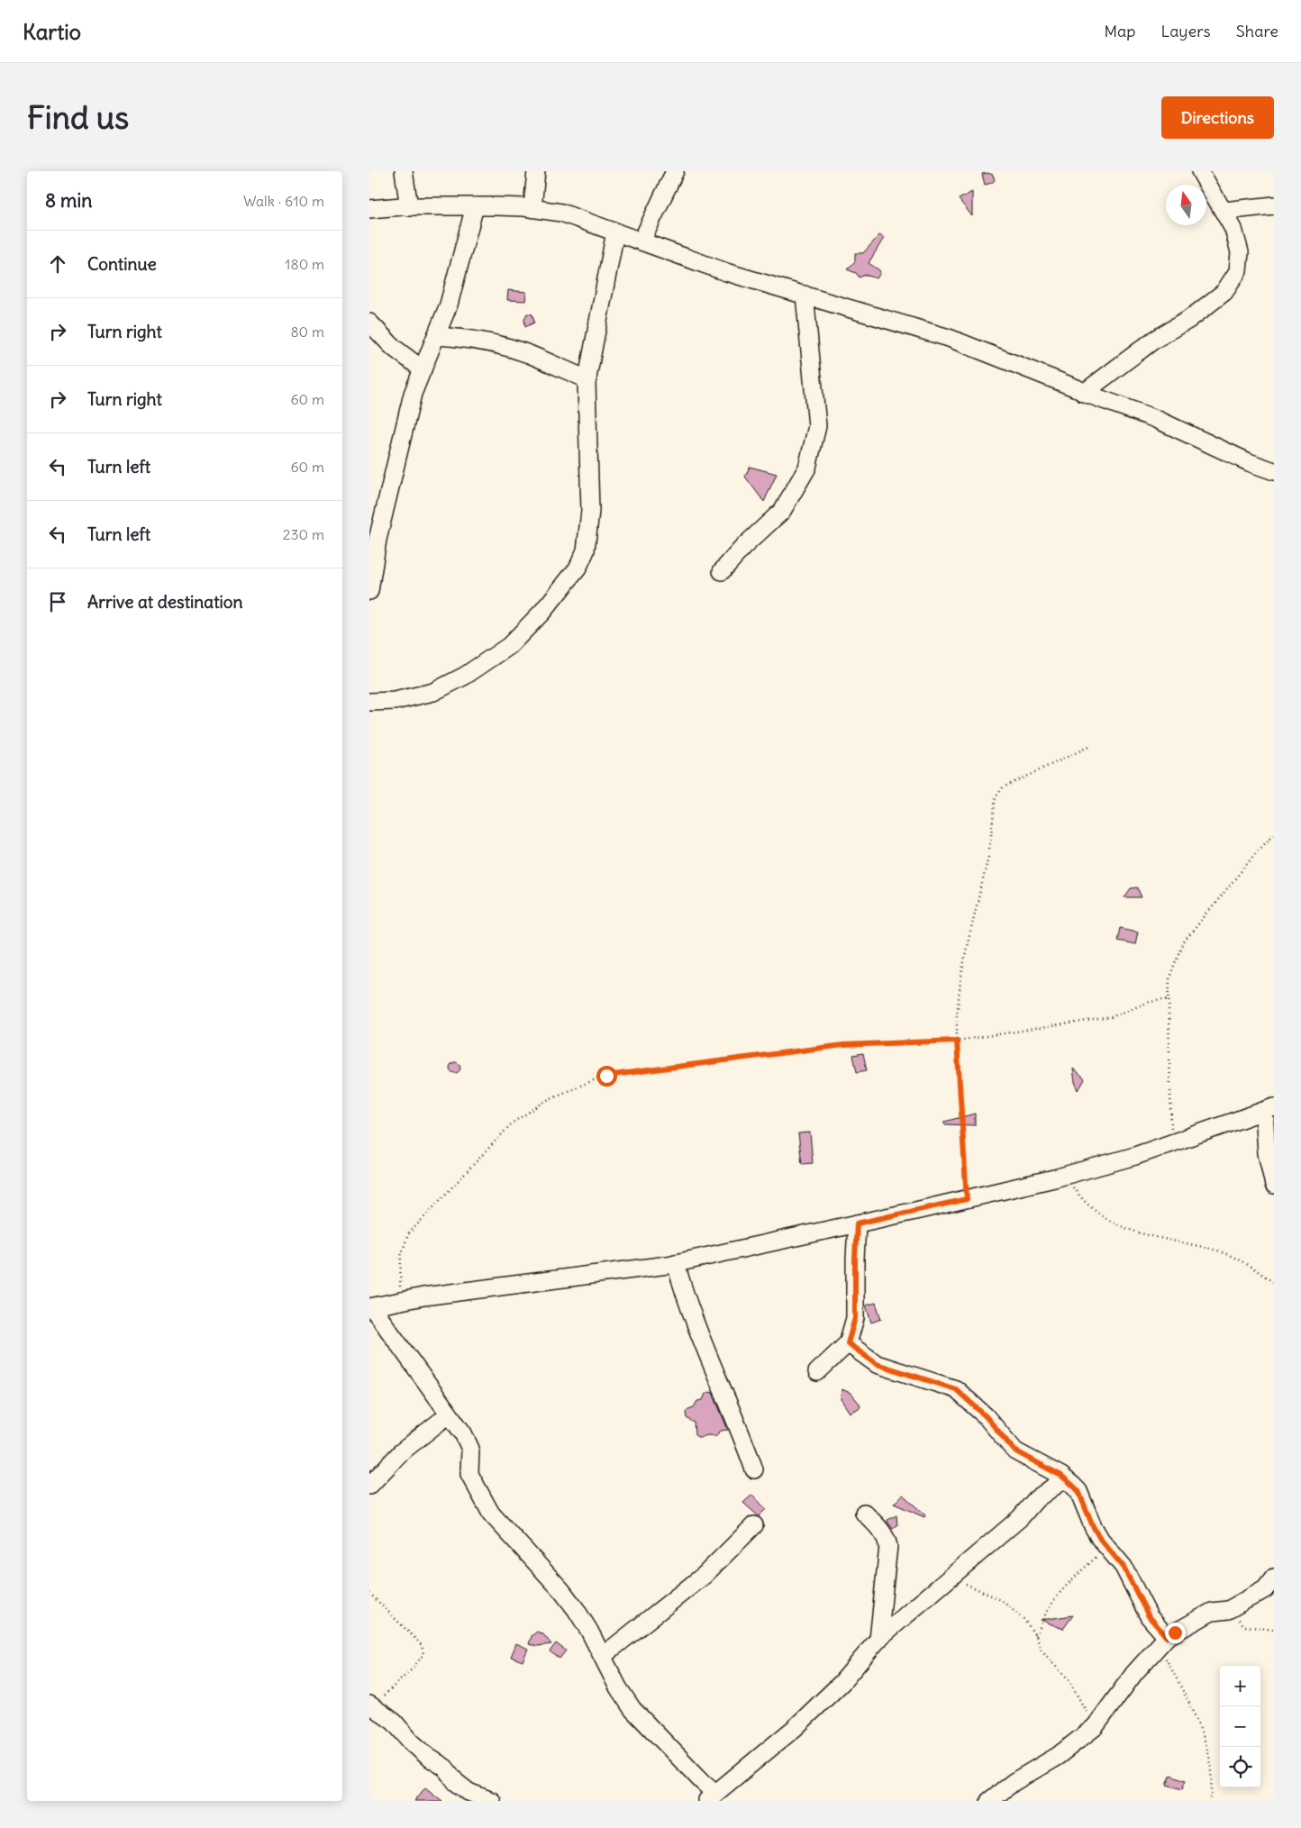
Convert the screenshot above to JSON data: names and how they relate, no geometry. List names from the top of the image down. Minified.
{"north":"top","page":{"header":"Kartio","nav":["Map","Layers","Share"],"buttons":"Directions","title":"Find us","heading":["8 min","Walk · 610 m"],"list":[["Continue","180 m"],["Turn right","80 m"],["Turn right","60 m"],["Turn left","60 m"],["Turn left","230 m"],"Arrive at destination"],"map_buttons":["+","−"]}}
